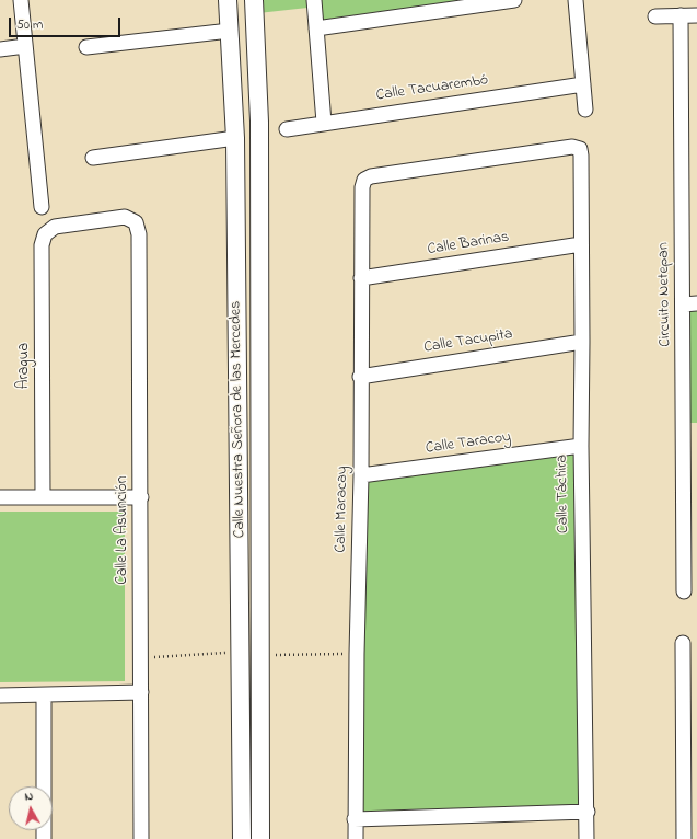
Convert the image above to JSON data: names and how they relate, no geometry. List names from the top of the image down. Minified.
{"streets":{"street":["Calle Tacuarembó","Calle Barinas","Circuito Netepan","Calle Tacupita","Aragua","Calle Nuestra Señora de las Mercedes","Calle Taracoy","Calle Táchira","Calle Maracay","Calle La Asunción"]},"crossings":[["Calle Barinas","Calle Táchira"],["Calle Barinas","Calle Maracay"],["Calle Tacupita","Calle Táchira"],["Calle Tacupita","Calle Maracay"],["Aragua","Calle La Asunción"],["Calle Taracoy","Calle Táchira"],["Calle Taracoy","Calle Maracay"],["Calle Táchira","Calle Maracay"]],"scale_bar":"50 m","north":"top"}
